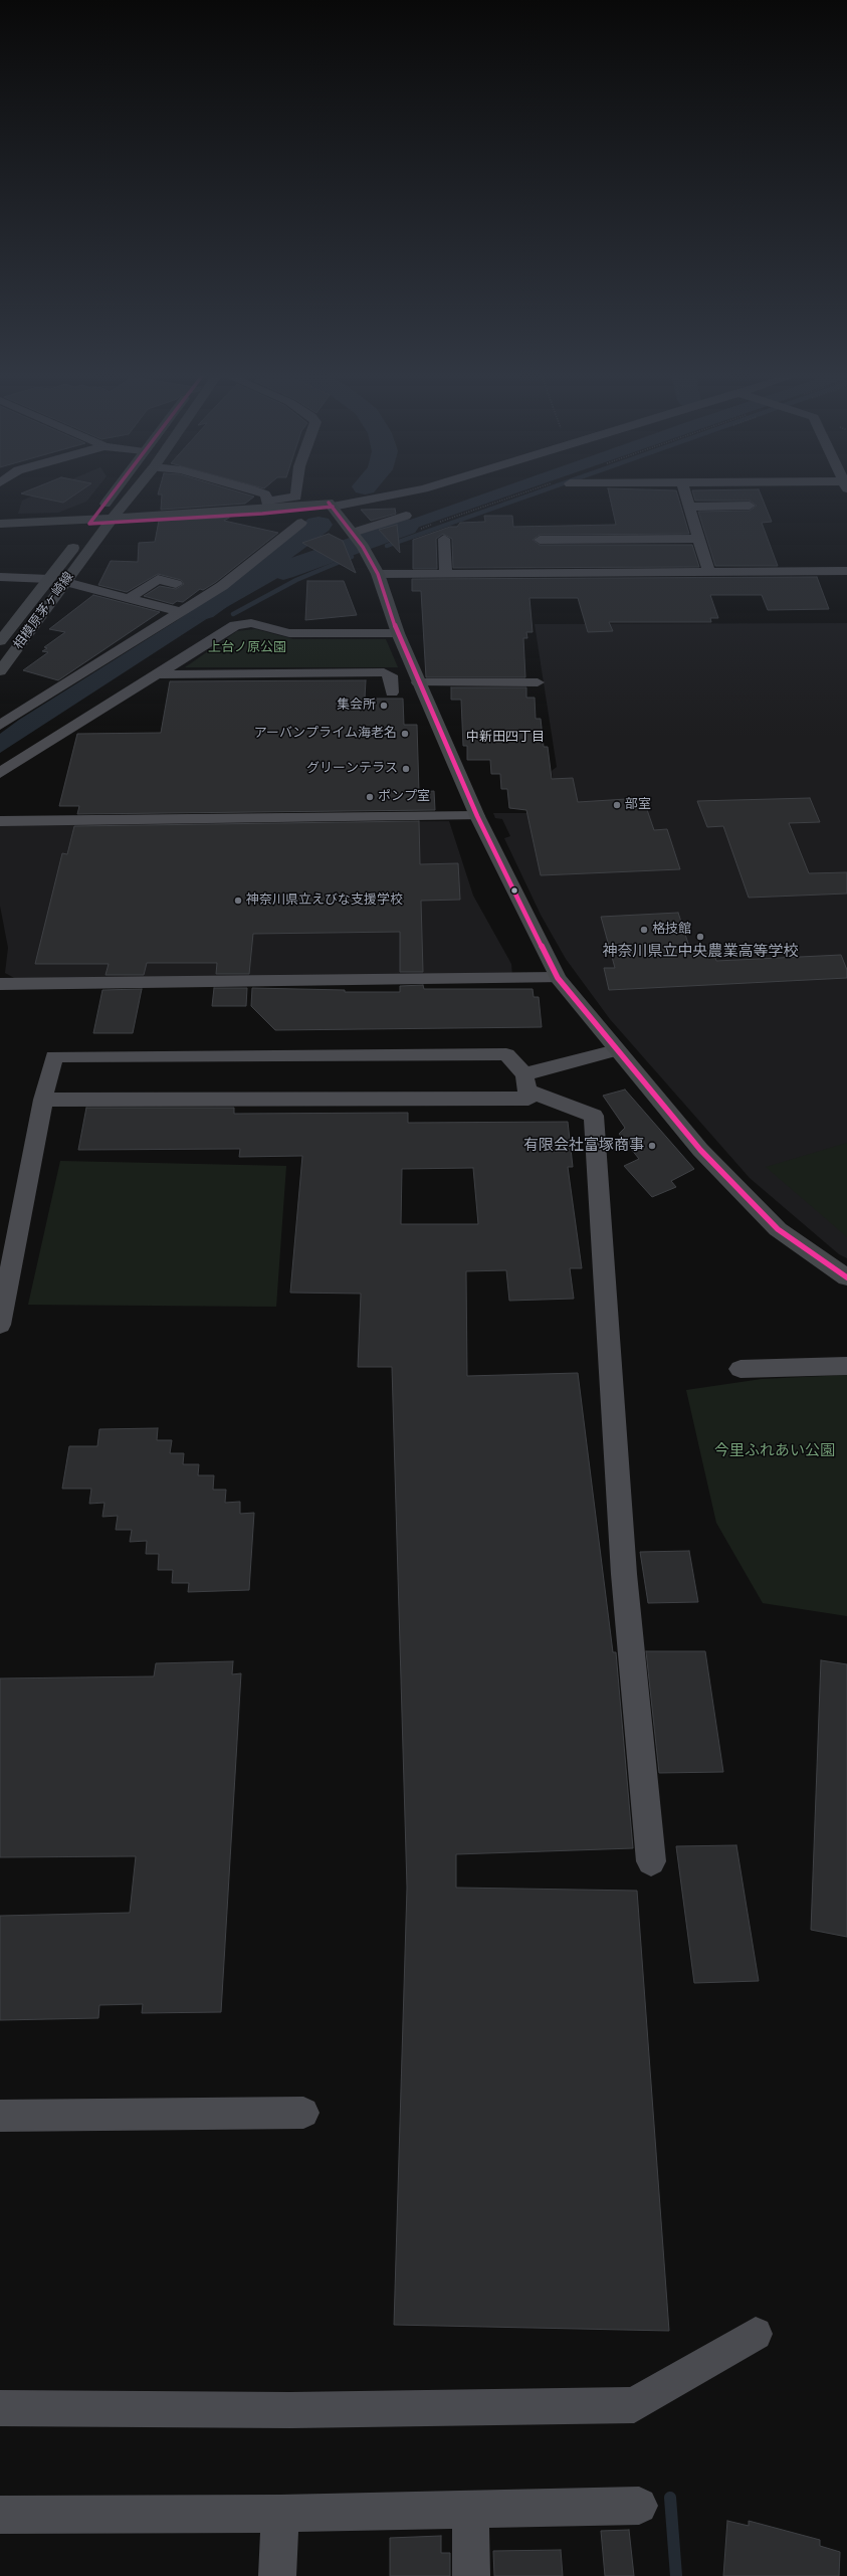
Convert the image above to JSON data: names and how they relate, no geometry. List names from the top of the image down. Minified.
{"streets":{"main road":["相模原茅ヶ崎線"]},"districts":["中新田四丁目"],"parks":["上台ノ原公園","今里ふれあい公園"],"places":["集会所","アーバンプライム海老名","グリーンテラス","ポンプ室","部室","神奈川県立えびな支援学校","格技館","神奈川県立中央農業高等学校","有限会社富塚商事"]}
